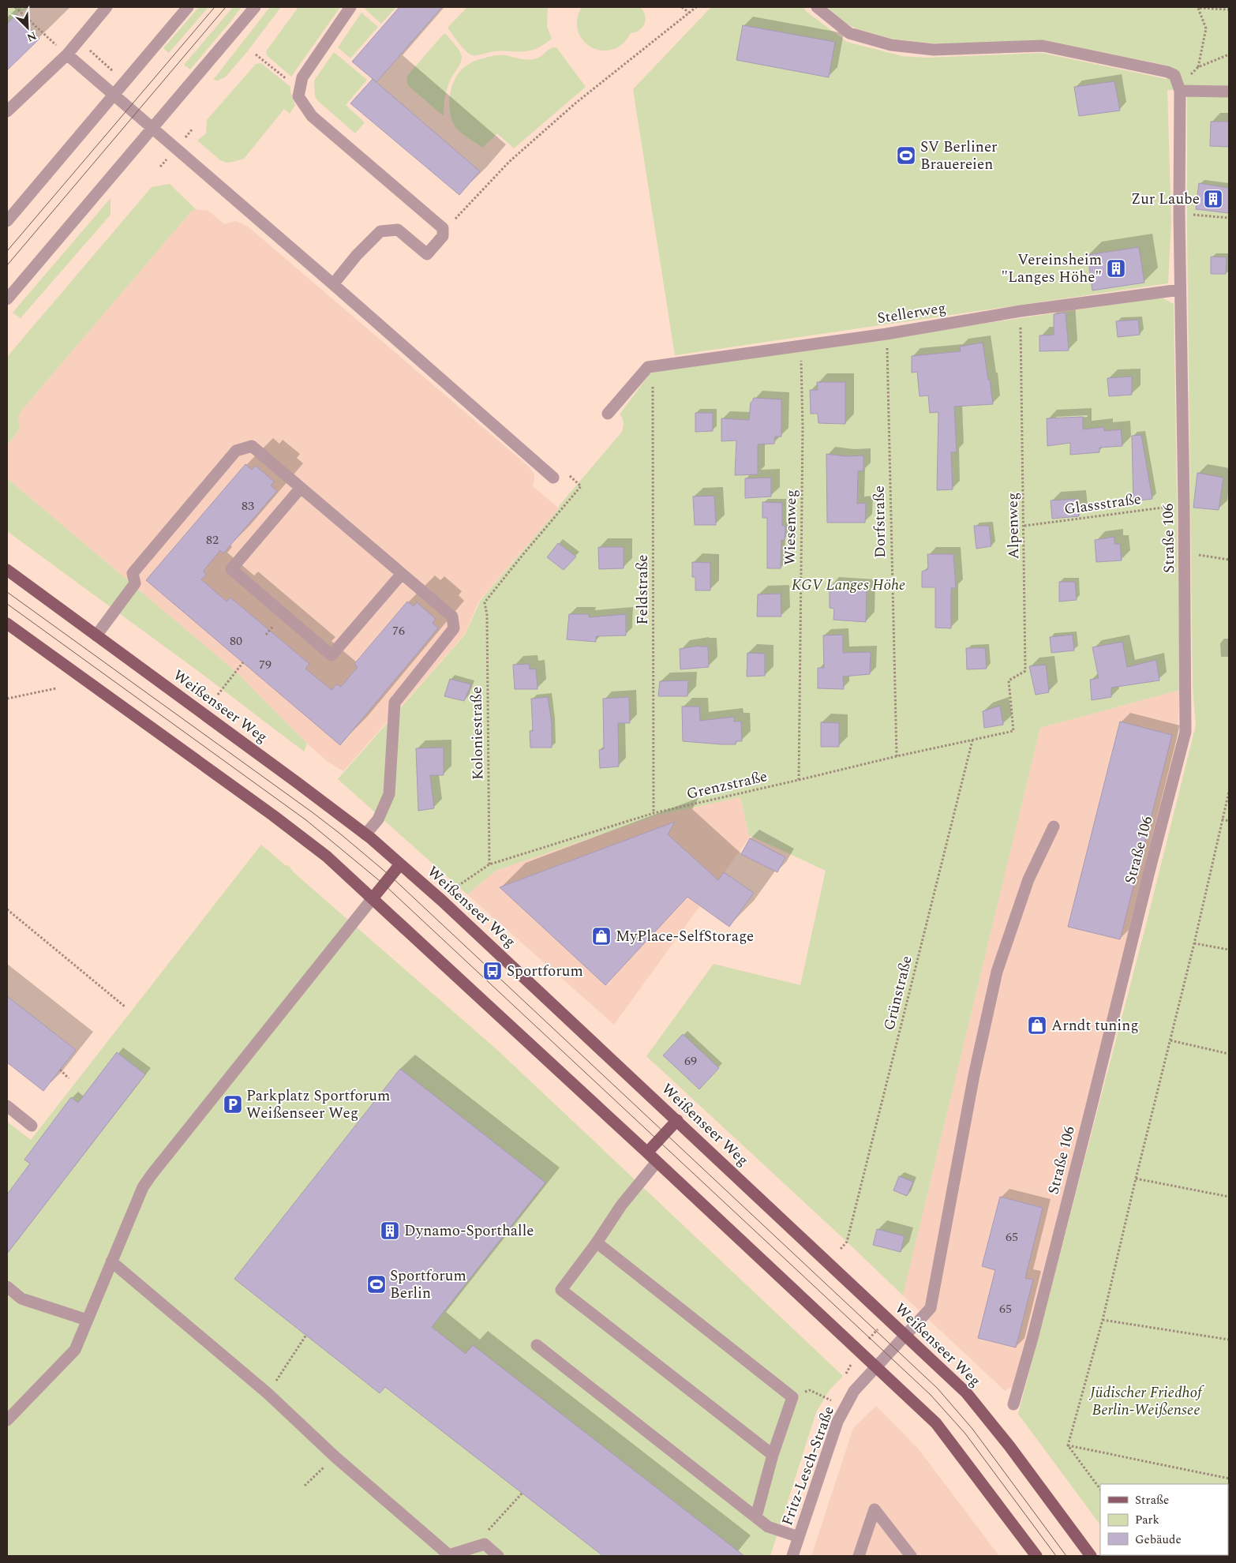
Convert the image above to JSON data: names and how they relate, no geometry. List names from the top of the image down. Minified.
{"streets":{"main road":["Weißenseer Weg"],"street":["Stellerweg","Straße 106","Fritz-Lesch-Straße"],"path":["Glassstraße","Dorfstraße","Alpenweg","Wiesenweg","Feldstraße","Koloniestraße","Grenzstraße","Grünstraße"]},"crossings":[["Stellerweg","Dorfstraße"],["Stellerweg","Alpenweg"],["Stellerweg","Wiesenweg"],["Stellerweg","Straße 106"],["Stellerweg","Feldstraße"],["Glassstraße","Alpenweg"],["Glassstraße","Straße 106"],["Dorfstraße","Grenzstraße"],["Alpenweg","Grenzstraße"],["Wiesenweg","Grenzstraße"],["Feldstraße","Grenzstraße"],["Weißenseer Weg","Fritz-Lesch-Straße"],["Koloniestraße","Grenzstraße"],["Grenzstraße","Grünstraße"]],"parks":["KGV Langes Höhe","Jüdischer Friedhof Berlin-Weißensee"],"places":{"sports":["SV Berliner Brauereien","Sportforum Berlin"],"building":["Zur Laube","Vereinsheim \"Langes Höhe\"","Dynamo-Sporthalle"],"shop":["MyPlace-SelfStorage","Arndt tuning"],"bus stop":["Sportforum"],"parking":["Parkplatz Sportforum Weißenseer Weg"]},"house_numbers":["83","82","76","80","79","69","65","65"],"legend":["Straße","Park","Gebäude"],"north":"bottom right"}
